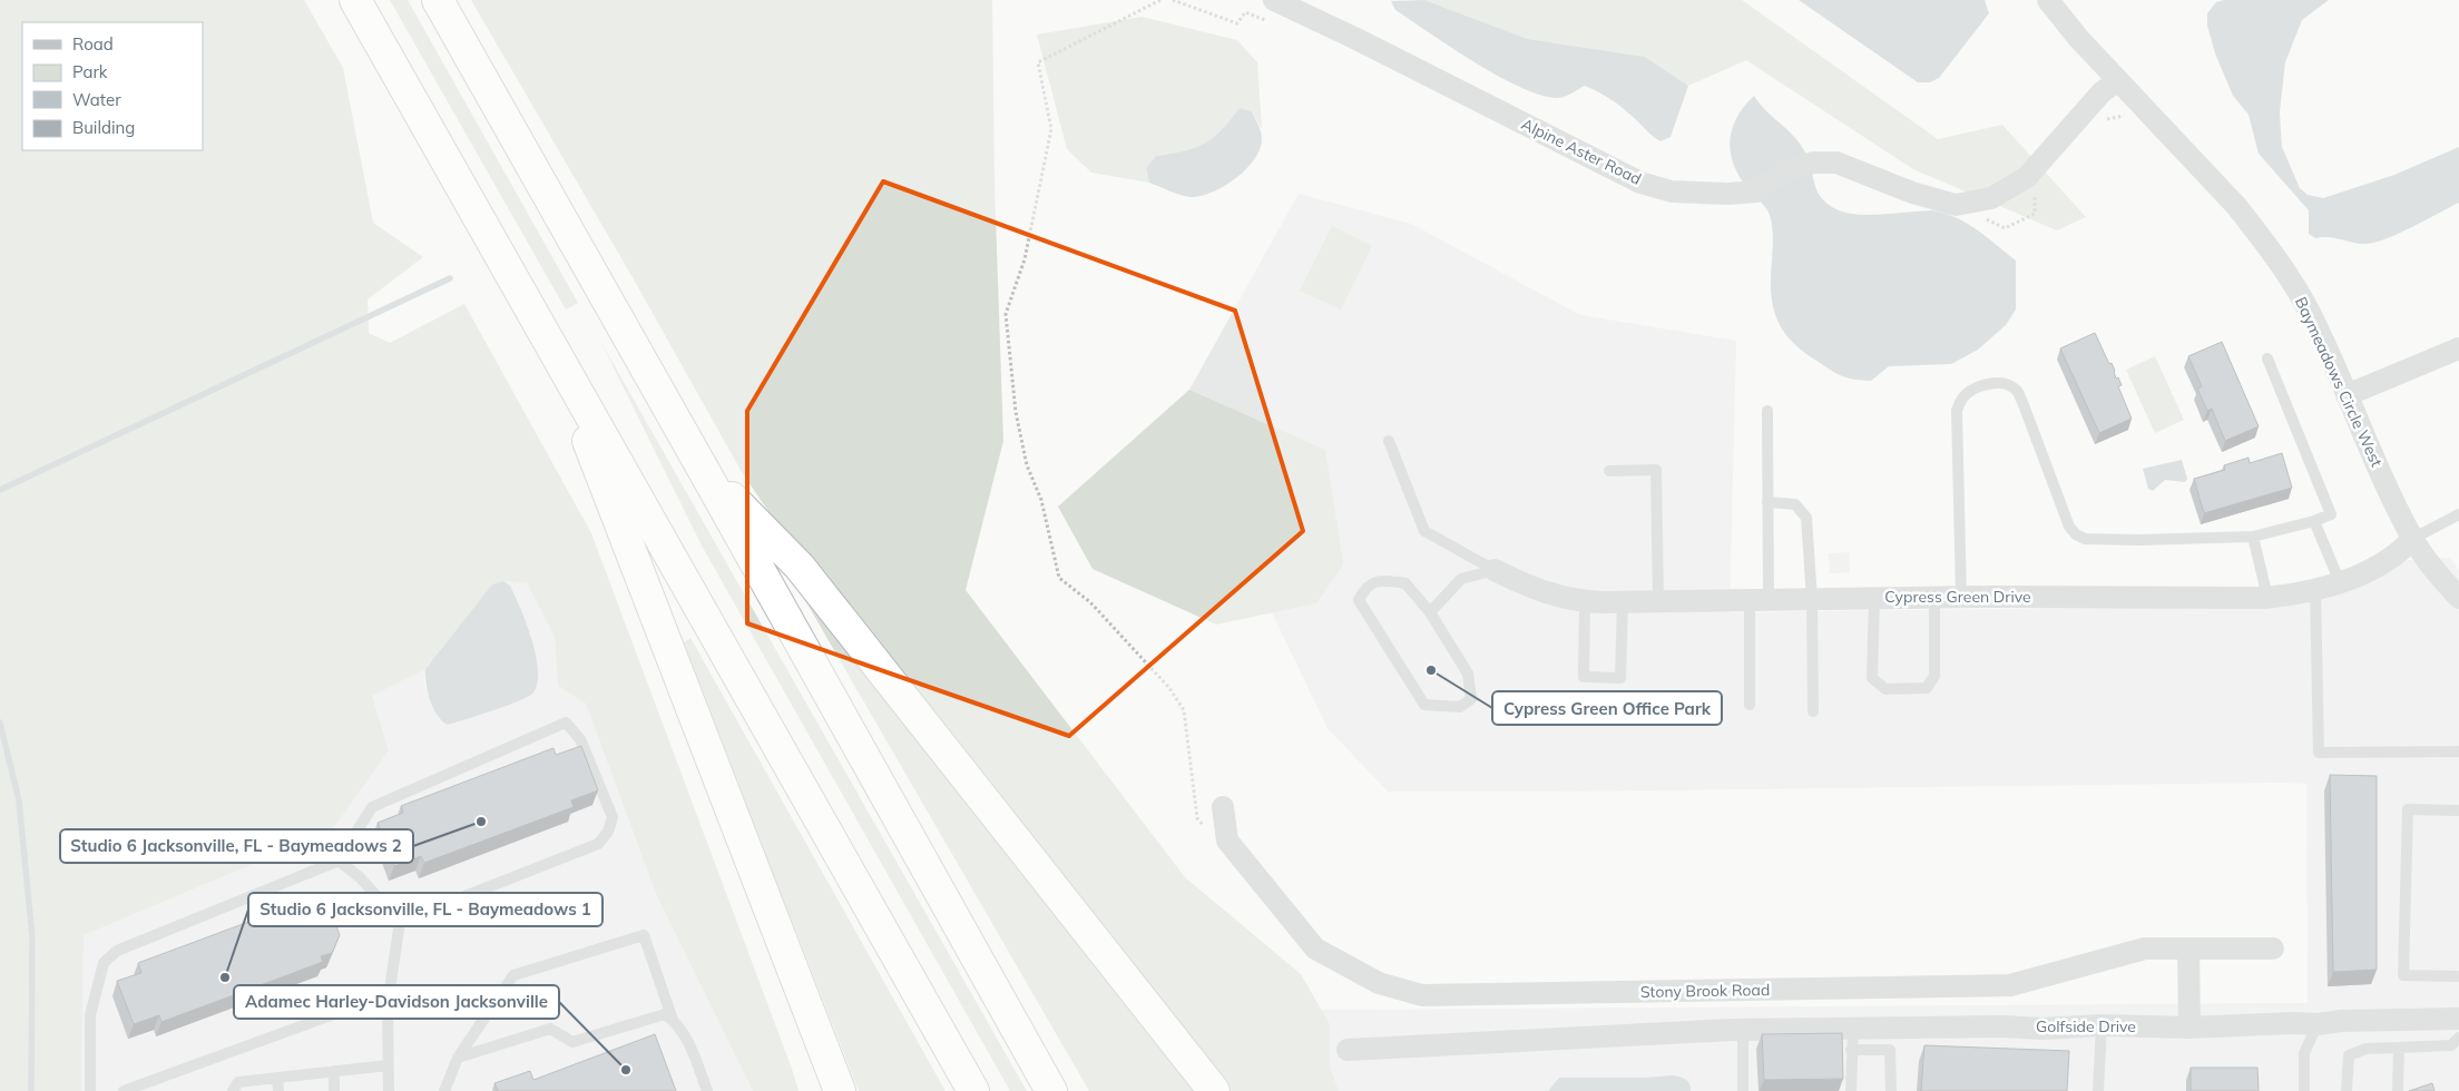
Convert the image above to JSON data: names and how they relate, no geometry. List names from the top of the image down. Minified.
{"streets":{"street":["Alpine Aster Road","Baymeadows Circle West","Cypress Green Drive","Stony Brook Road","Golfside Drive"]},"crossings":[["Alpine Aster Road","Baymeadows Circle West"],["Baymeadows Circle West","Cypress Green Drive"]],"places":["Cypress Green Office Park","Studio 6 Jacksonville, FL - Baymeadows 2","Studio 6 Jacksonville, FL - Baymeadows 1","Adamec Harley-Davidson Jacksonville"],"legend":["Road","Park","Water","Building"]}
